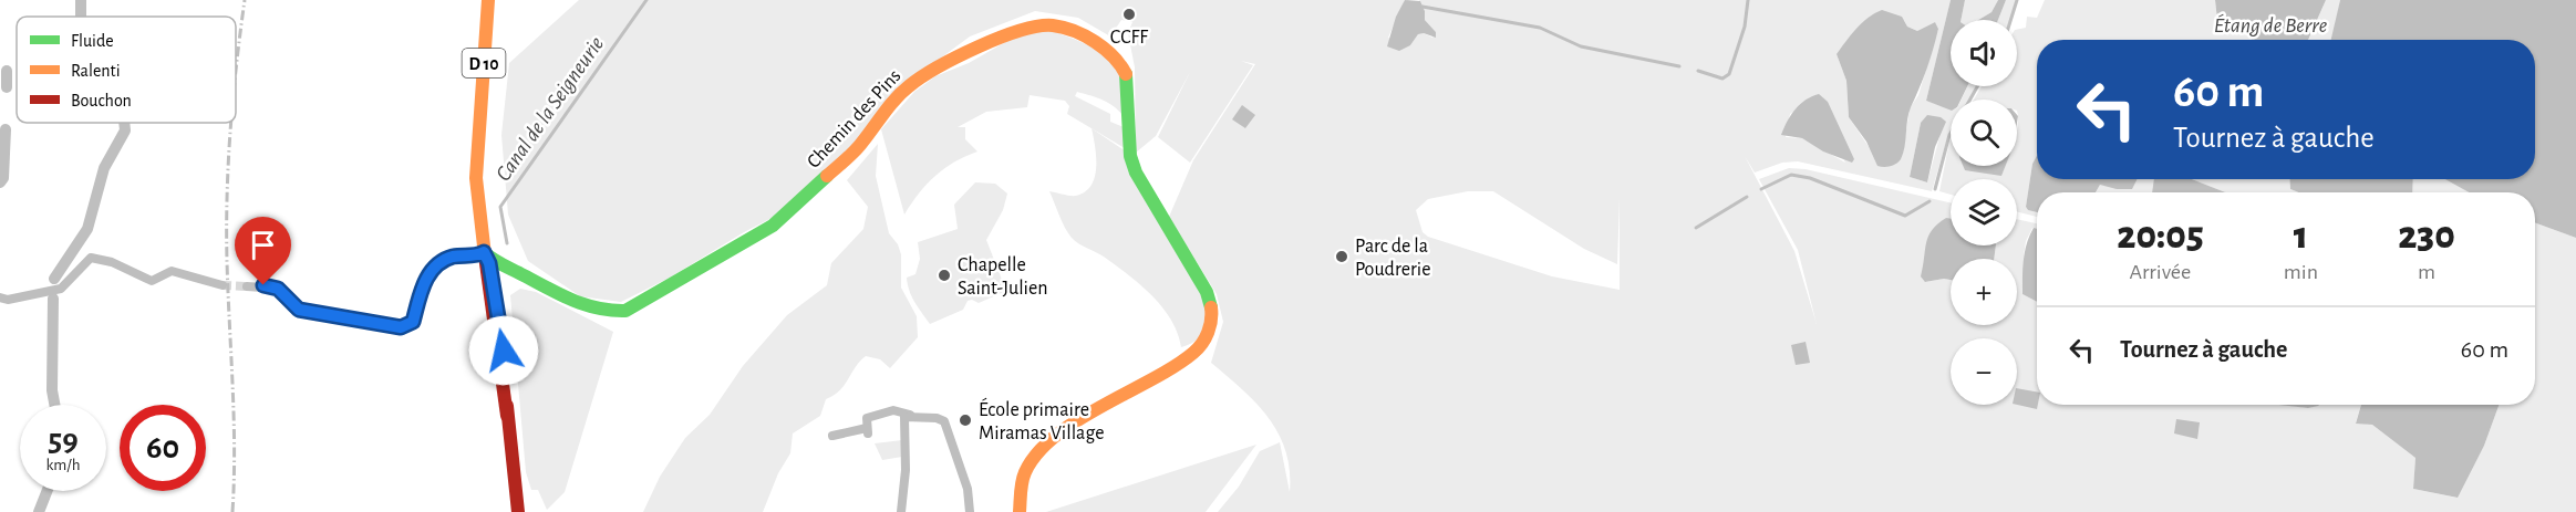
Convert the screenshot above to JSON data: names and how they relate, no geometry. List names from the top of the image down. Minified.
{"streets":{"street":["D 10","Chemin des Pins"]},"crossings":[["D 10","Chemin des Pins"]],"water":["Étang de Berre","Canal de la Seigneurie"],"places":["CCFF","Parc de la Poudrerie","Chapelle Saint-Julien","École primaire Miramas Village"],"legend":["Fluide","Ralenti","Bouchon"],"page":{"map_buttons":["+","−"],"turn":["60 m","Tournez à gauche"],"eta":["20:05","Arrivée","1","min","230","m"],"list":[{"name":"Tournez à gauche","value":"60 m"}],"speed":"59 km/h","limit":"60"}}
